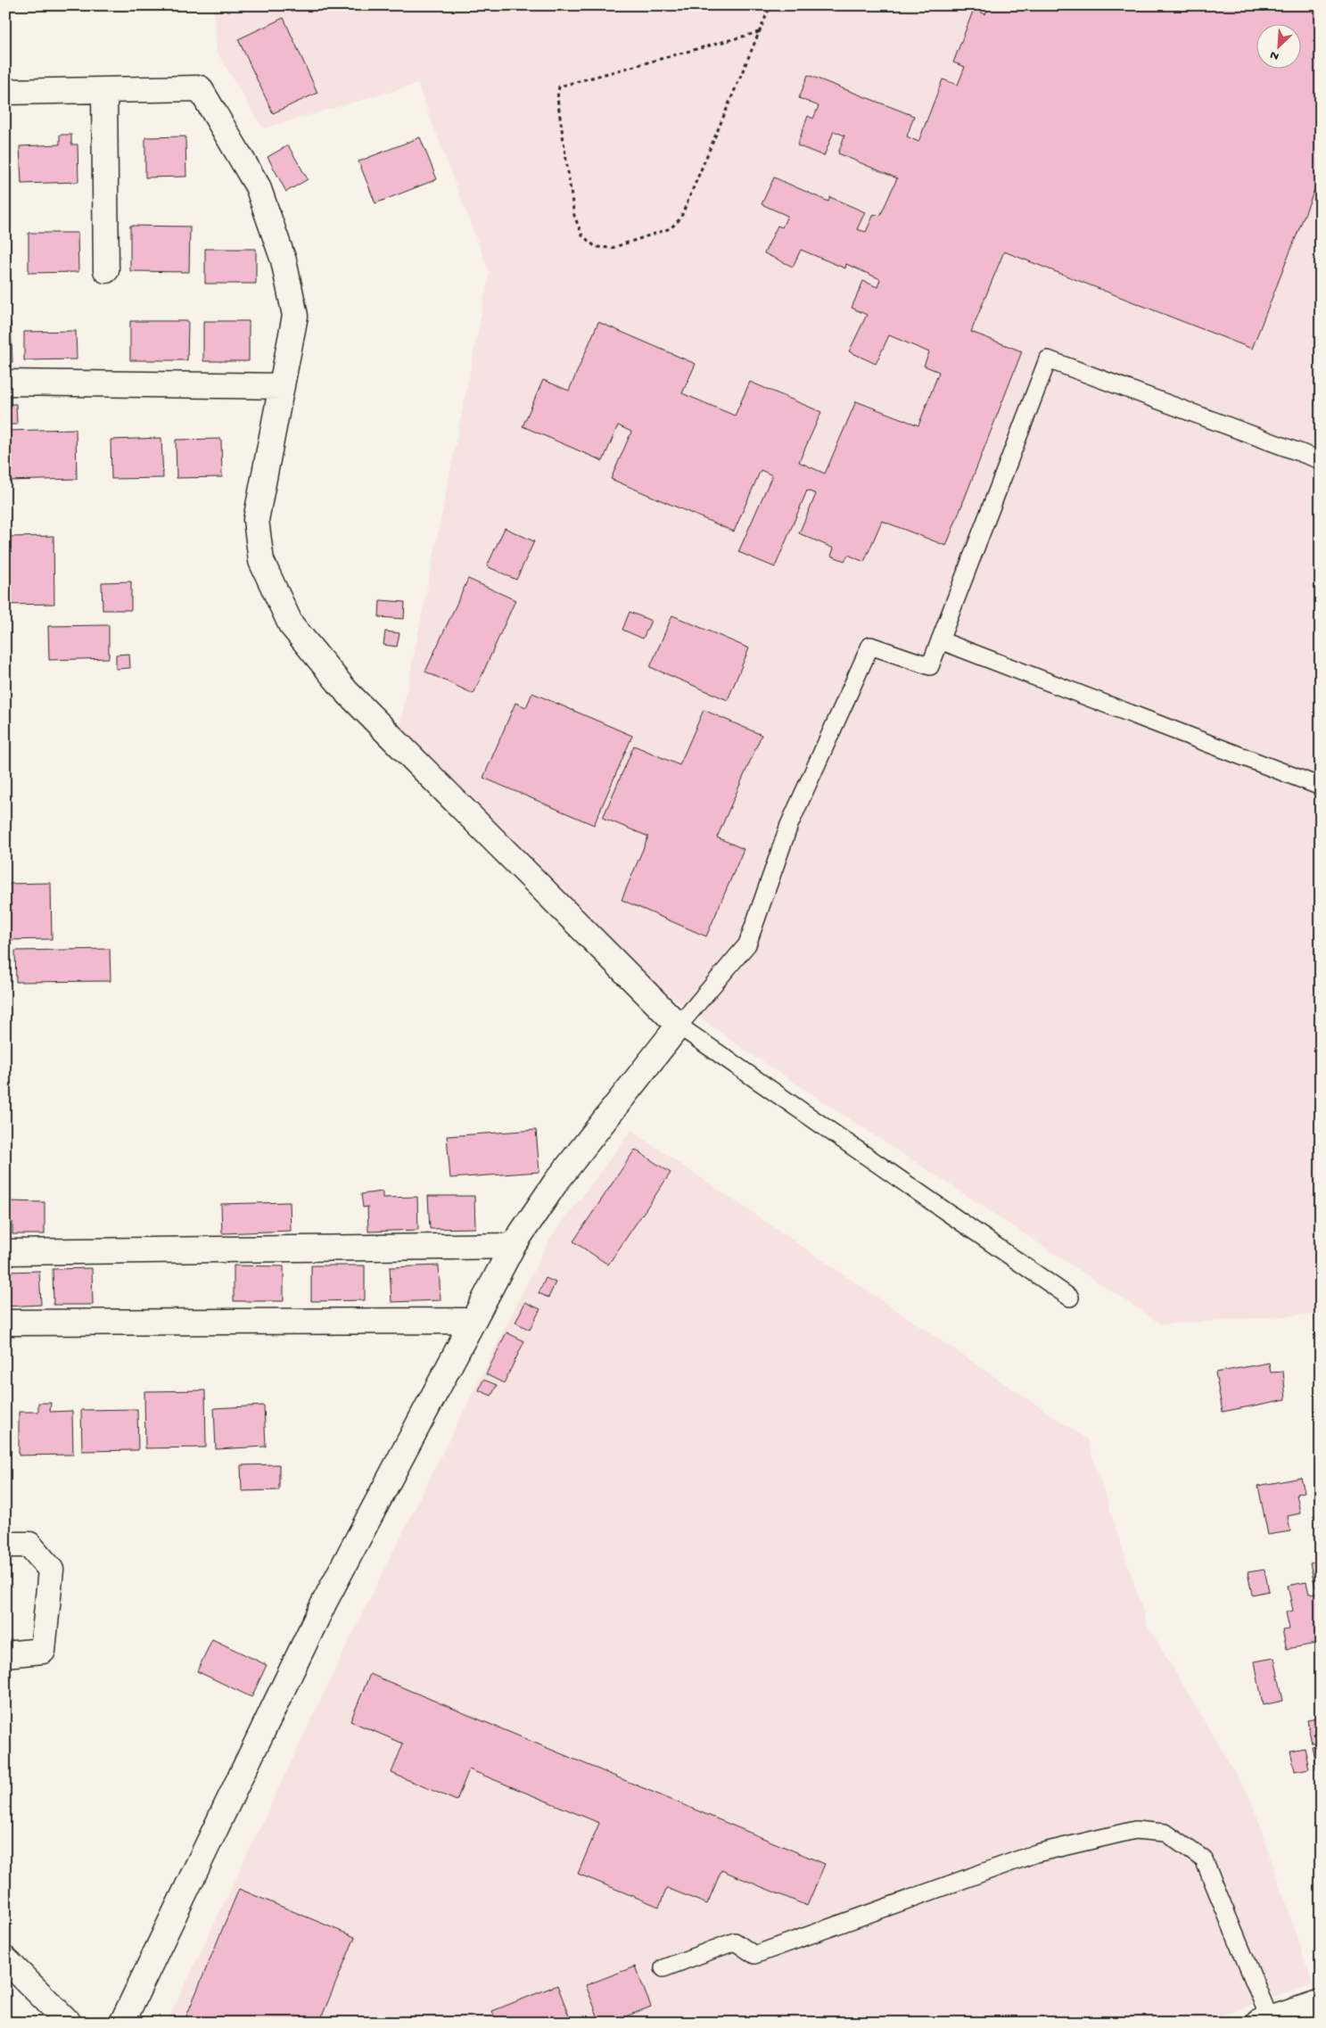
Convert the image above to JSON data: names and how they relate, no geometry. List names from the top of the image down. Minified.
{"north":"bottom left"}
